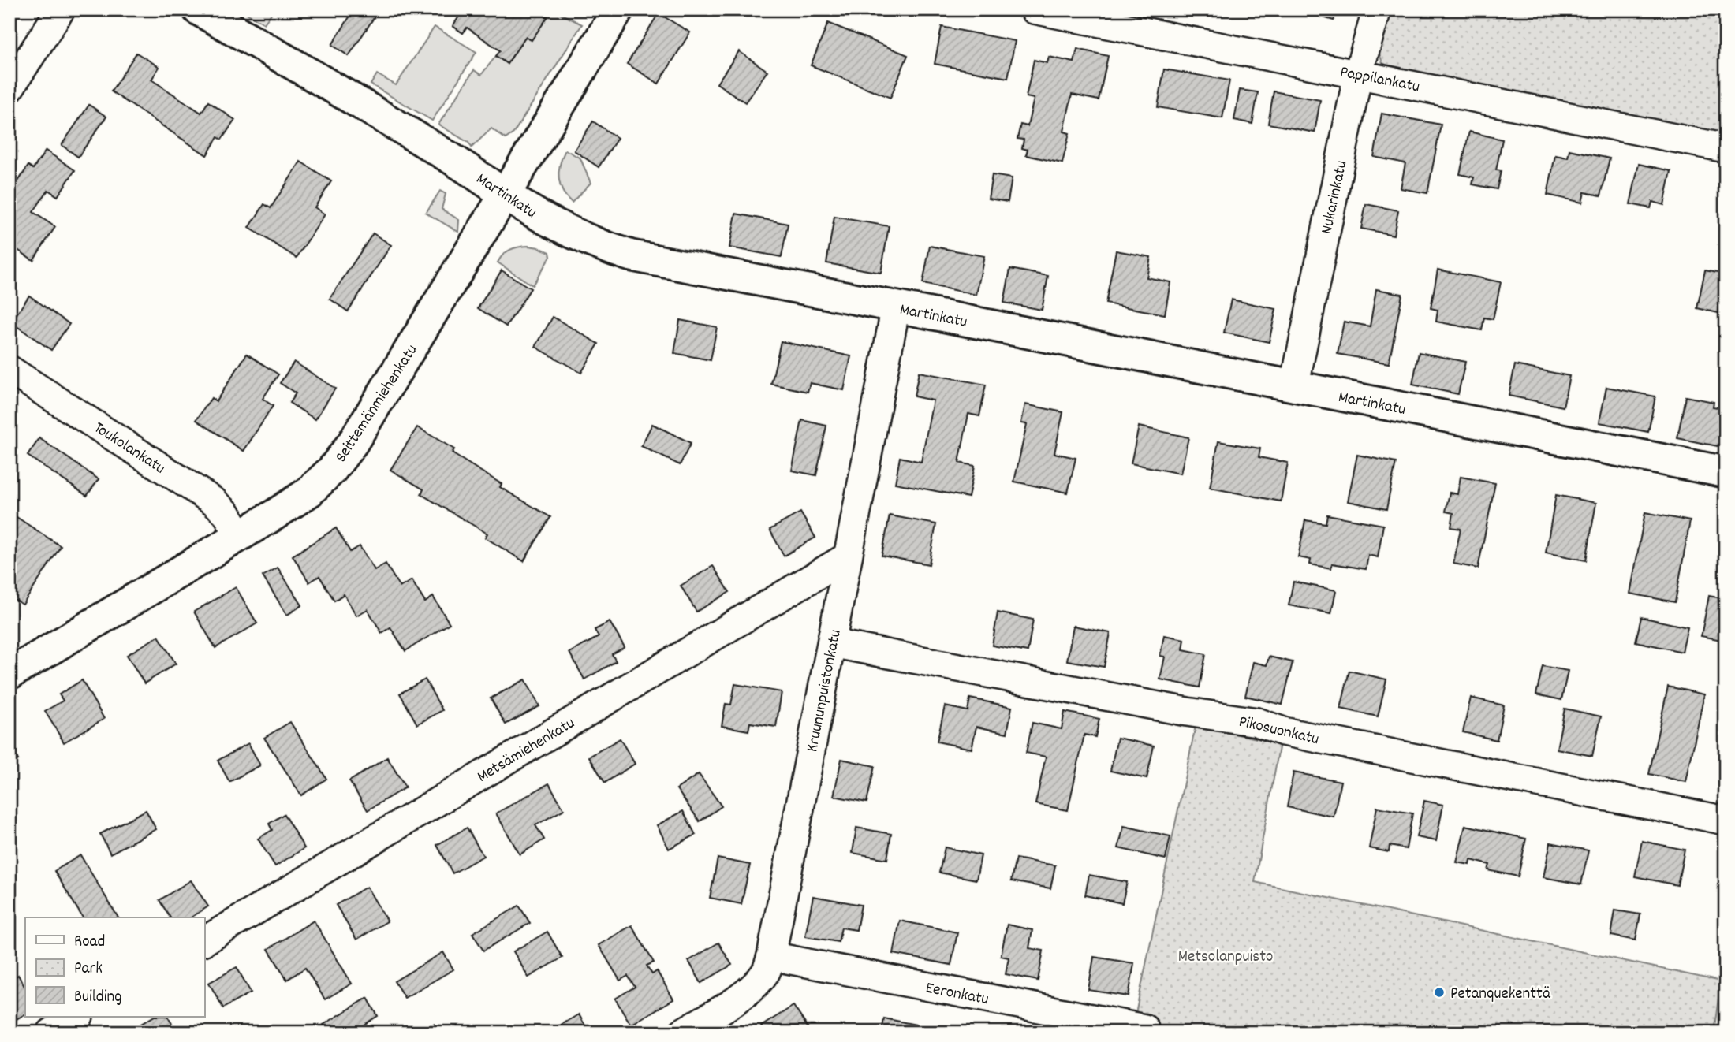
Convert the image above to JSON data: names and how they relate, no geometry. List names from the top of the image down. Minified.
{"streets":{"street":["Pappilankatu","Martinkatu","Nukarinkatu","Seittemänmiehenkatu","Toukolankatu","Kruununpuistonkatu","Pikosuonkatu","Metsämiehenkatu","Eeronkatu"]},"crossings":[["Pappilankatu","Nukarinkatu"],["Martinkatu","Nukarinkatu"],["Martinkatu","Seittemänmiehenkatu"],["Martinkatu","Kruununpuistonkatu"],["Seittemänmiehenkatu","Toukolankatu"],["Kruununpuistonkatu","Pikosuonkatu"],["Kruununpuistonkatu","Metsämiehenkatu"],["Kruununpuistonkatu","Eeronkatu"]],"parks":["Metsolanpuisto"],"places":["Petanquekenttä"],"legend":["Road","Park","Building"]}
